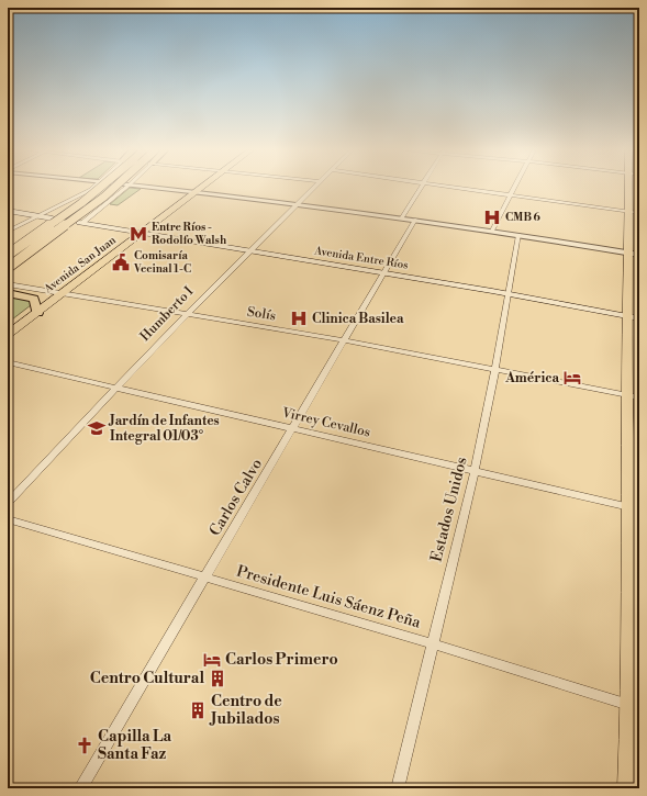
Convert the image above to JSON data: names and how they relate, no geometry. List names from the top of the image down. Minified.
{"streets":{"main road":["Avenida Entre Ríos","Avenida San Juan"],"street":["Humberto I","Solís","Virrey Cevallos","Carlos Calvo","Estados Unidos","Presidente Luis Sáenz Peña"]},"crossings":[["Avenida Entre Ríos","Avenida San Juan"],["Avenida Entre Ríos","Humberto I"],["Avenida Entre Ríos","Carlos Calvo"],["Avenida Entre Ríos","Estados Unidos"],["Avenida San Juan","Solís"],["Humberto I","Solís"],["Humberto I","Virrey Cevallos"],["Solís","Carlos Calvo"],["Solís","Estados Unidos"],["Virrey Cevallos","Carlos Calvo"],["Virrey Cevallos","Estados Unidos"],["Carlos Calvo","Presidente Luis Sáenz Peña"],["Estados Unidos","Presidente Luis Sáenz Peña"]],"places":{"hospital":["CMB 6","Clinica Basilea"],"metro station":["Entre Ríos - Rodolfo Walsh"],"public building":["Comisaría Vecinal 1-C"],"hotel":["América","Carlos Primero"],"school or university":["Jardín de Infantes Integral 01/03°"],"building":["Centro Cultural","Centro de Jubilados"],"church":["Capilla La Santa Faz"]}}
